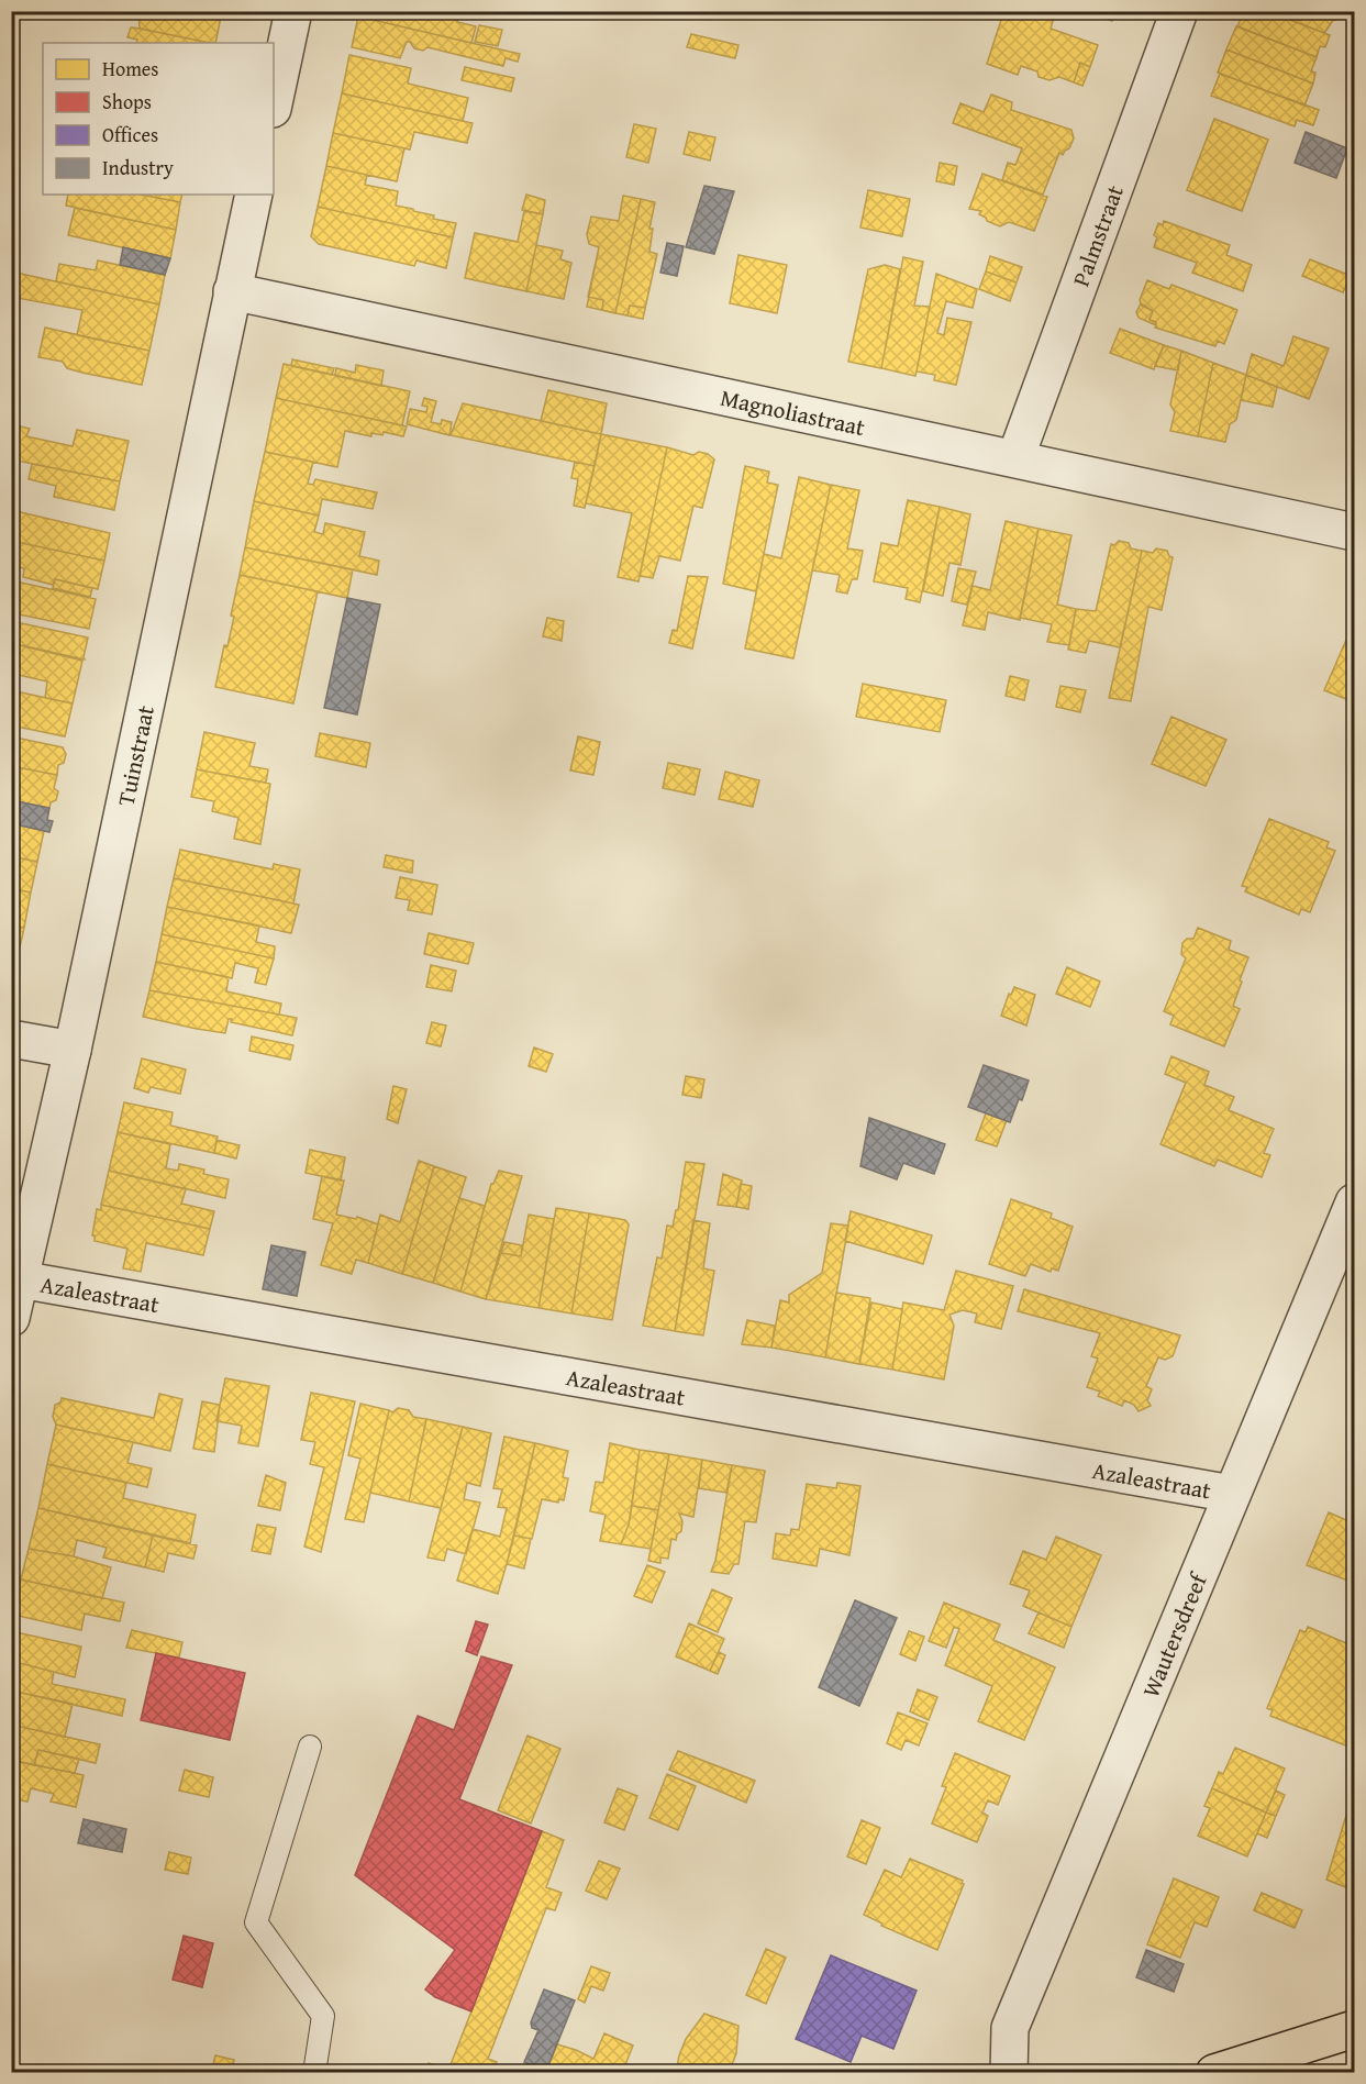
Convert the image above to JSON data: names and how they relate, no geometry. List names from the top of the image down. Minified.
{"streets":{"street":["Palmstraat","Magnoliastraat","Tuinstraat","Azaleastraat","Wautersdreef"]},"crossings":[["Palmstraat","Magnoliastraat"],["Magnoliastraat","Tuinstraat"],["Tuinstraat","Azaleastraat"],["Azaleastraat","Wautersdreef"]],"legend":["Homes","Shops","Offices","Industry"]}
